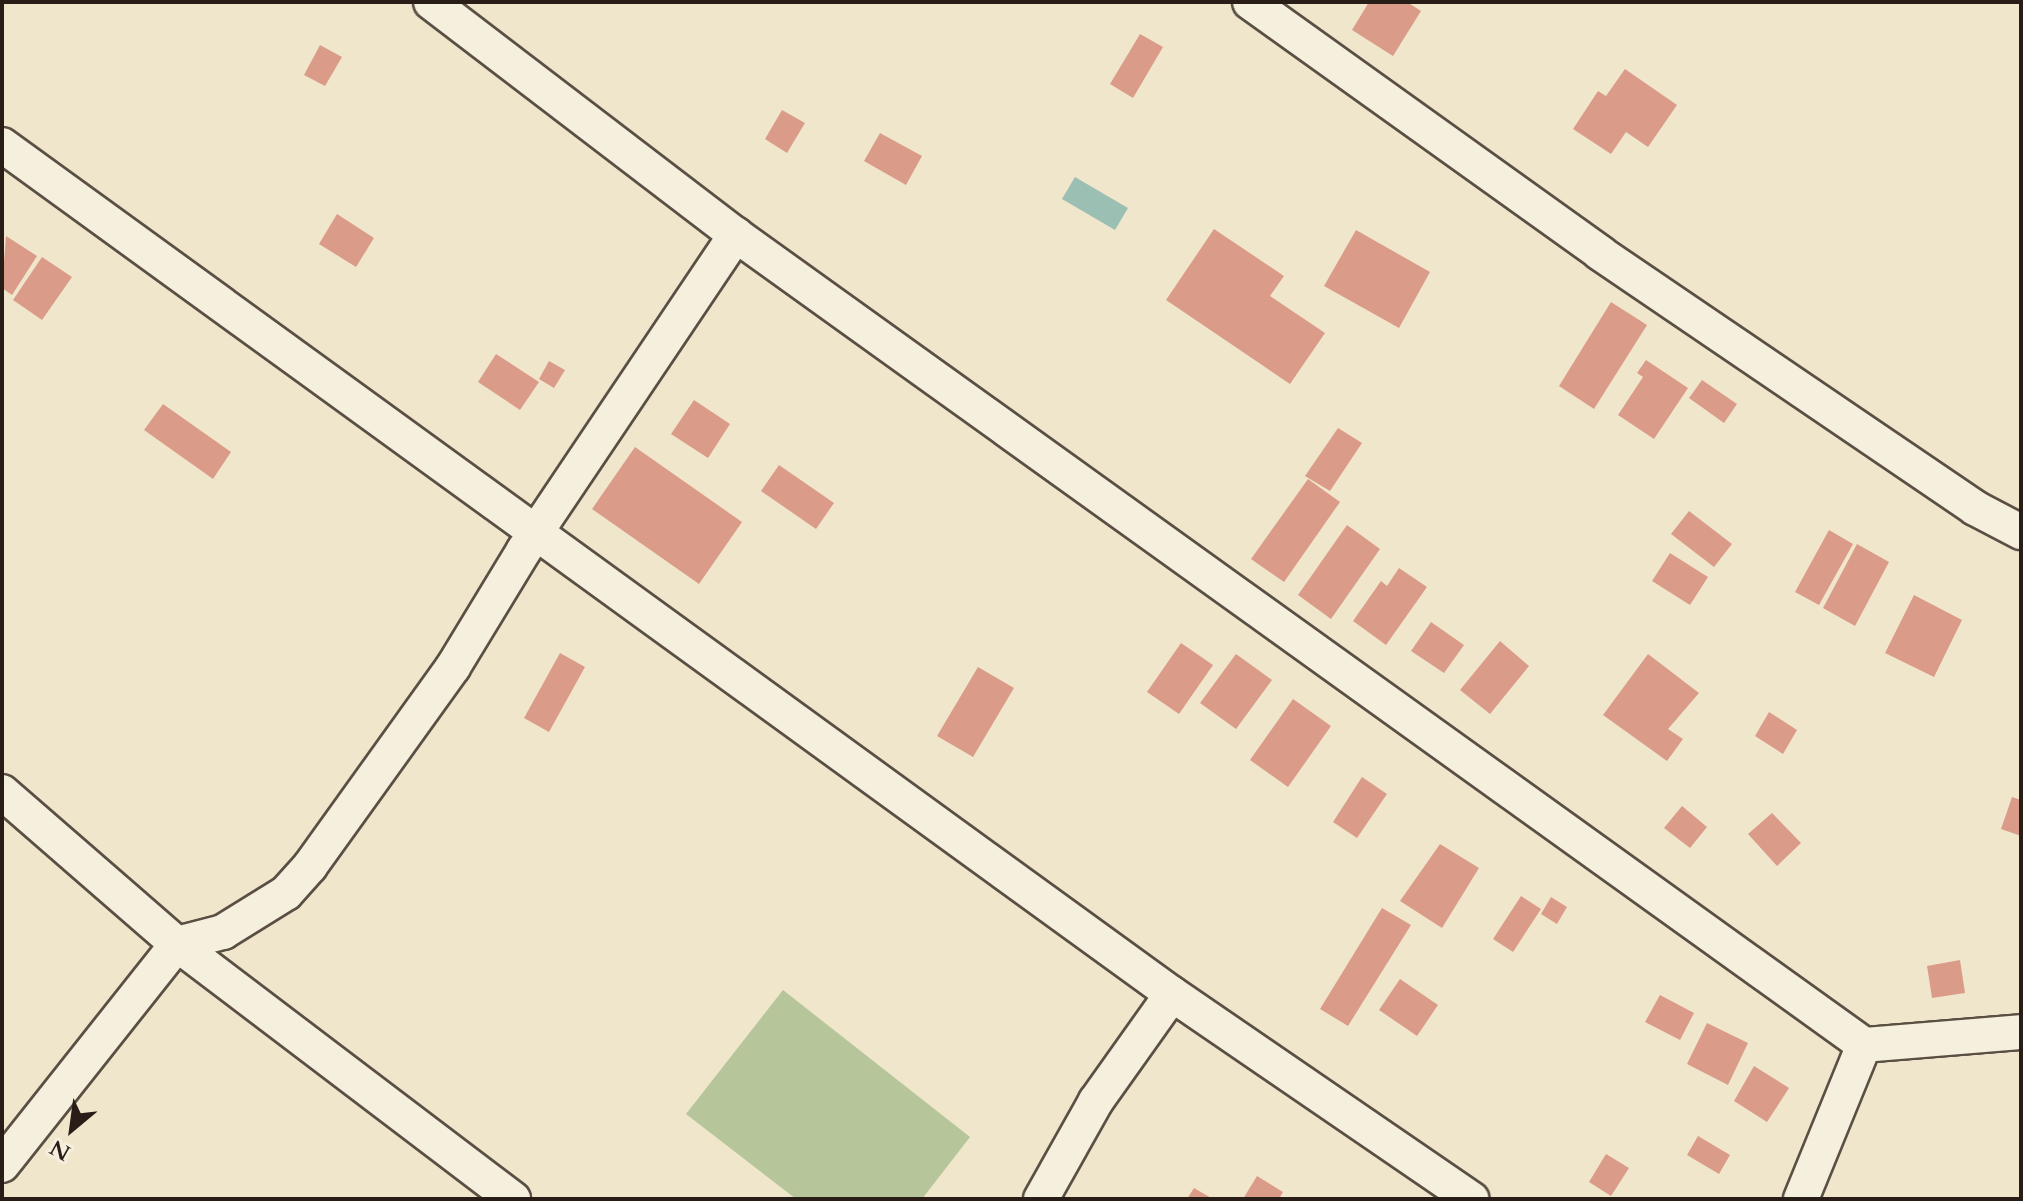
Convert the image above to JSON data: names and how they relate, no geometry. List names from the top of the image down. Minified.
{"north":"bottom left"}
